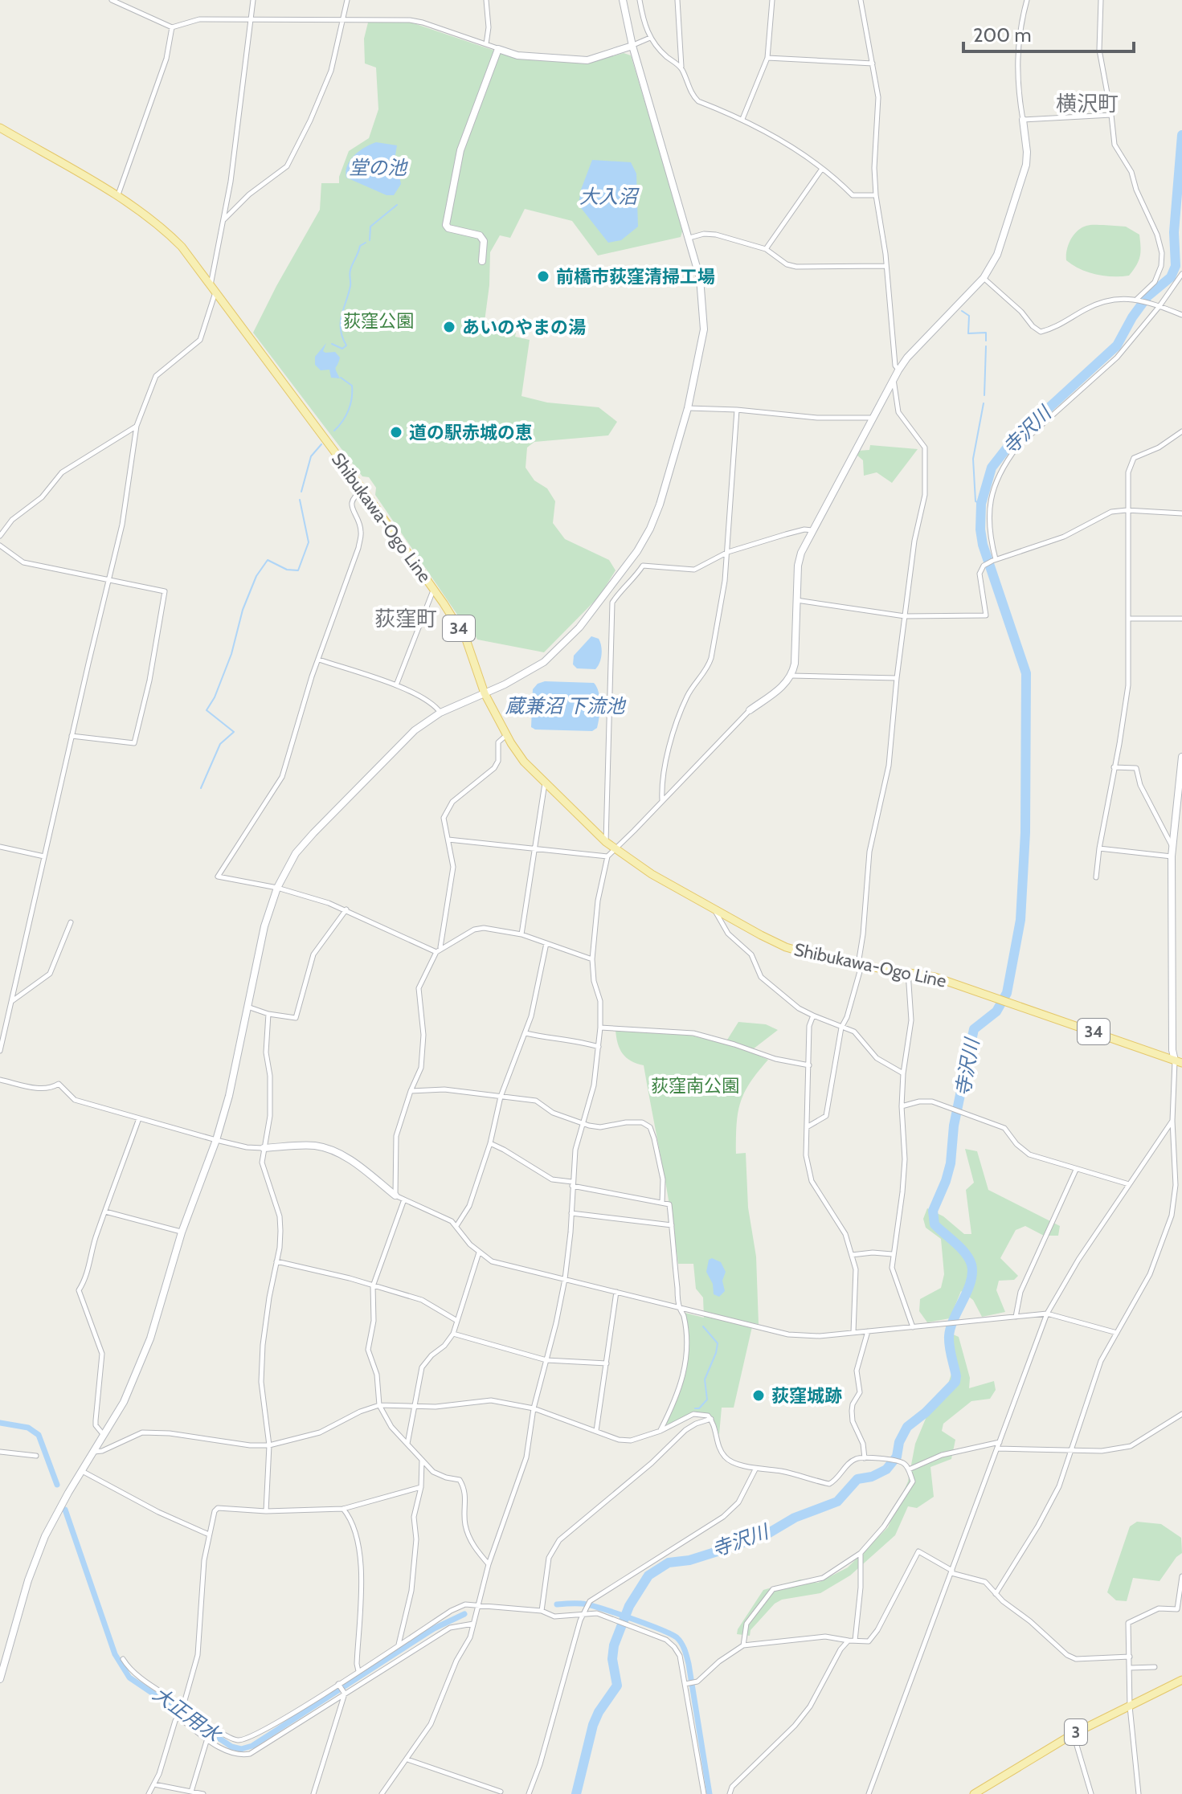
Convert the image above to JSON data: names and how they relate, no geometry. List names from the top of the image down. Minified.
{"streets":{"main road":["Shibukawa-Ogo Line","34","3"]},"districts":["横沢町","荻窪町"],"water":["堂の池","大入沼","寺沢川","蔵兼沼 下流池","大正用水"],"parks":["荻窪公園","荻窪南公園"],"places":["前橋市荻窪清掃工場","あいのやまの湯","道の駅赤城の恵","荻窪城跡"],"scale_bar":"200 m"}
